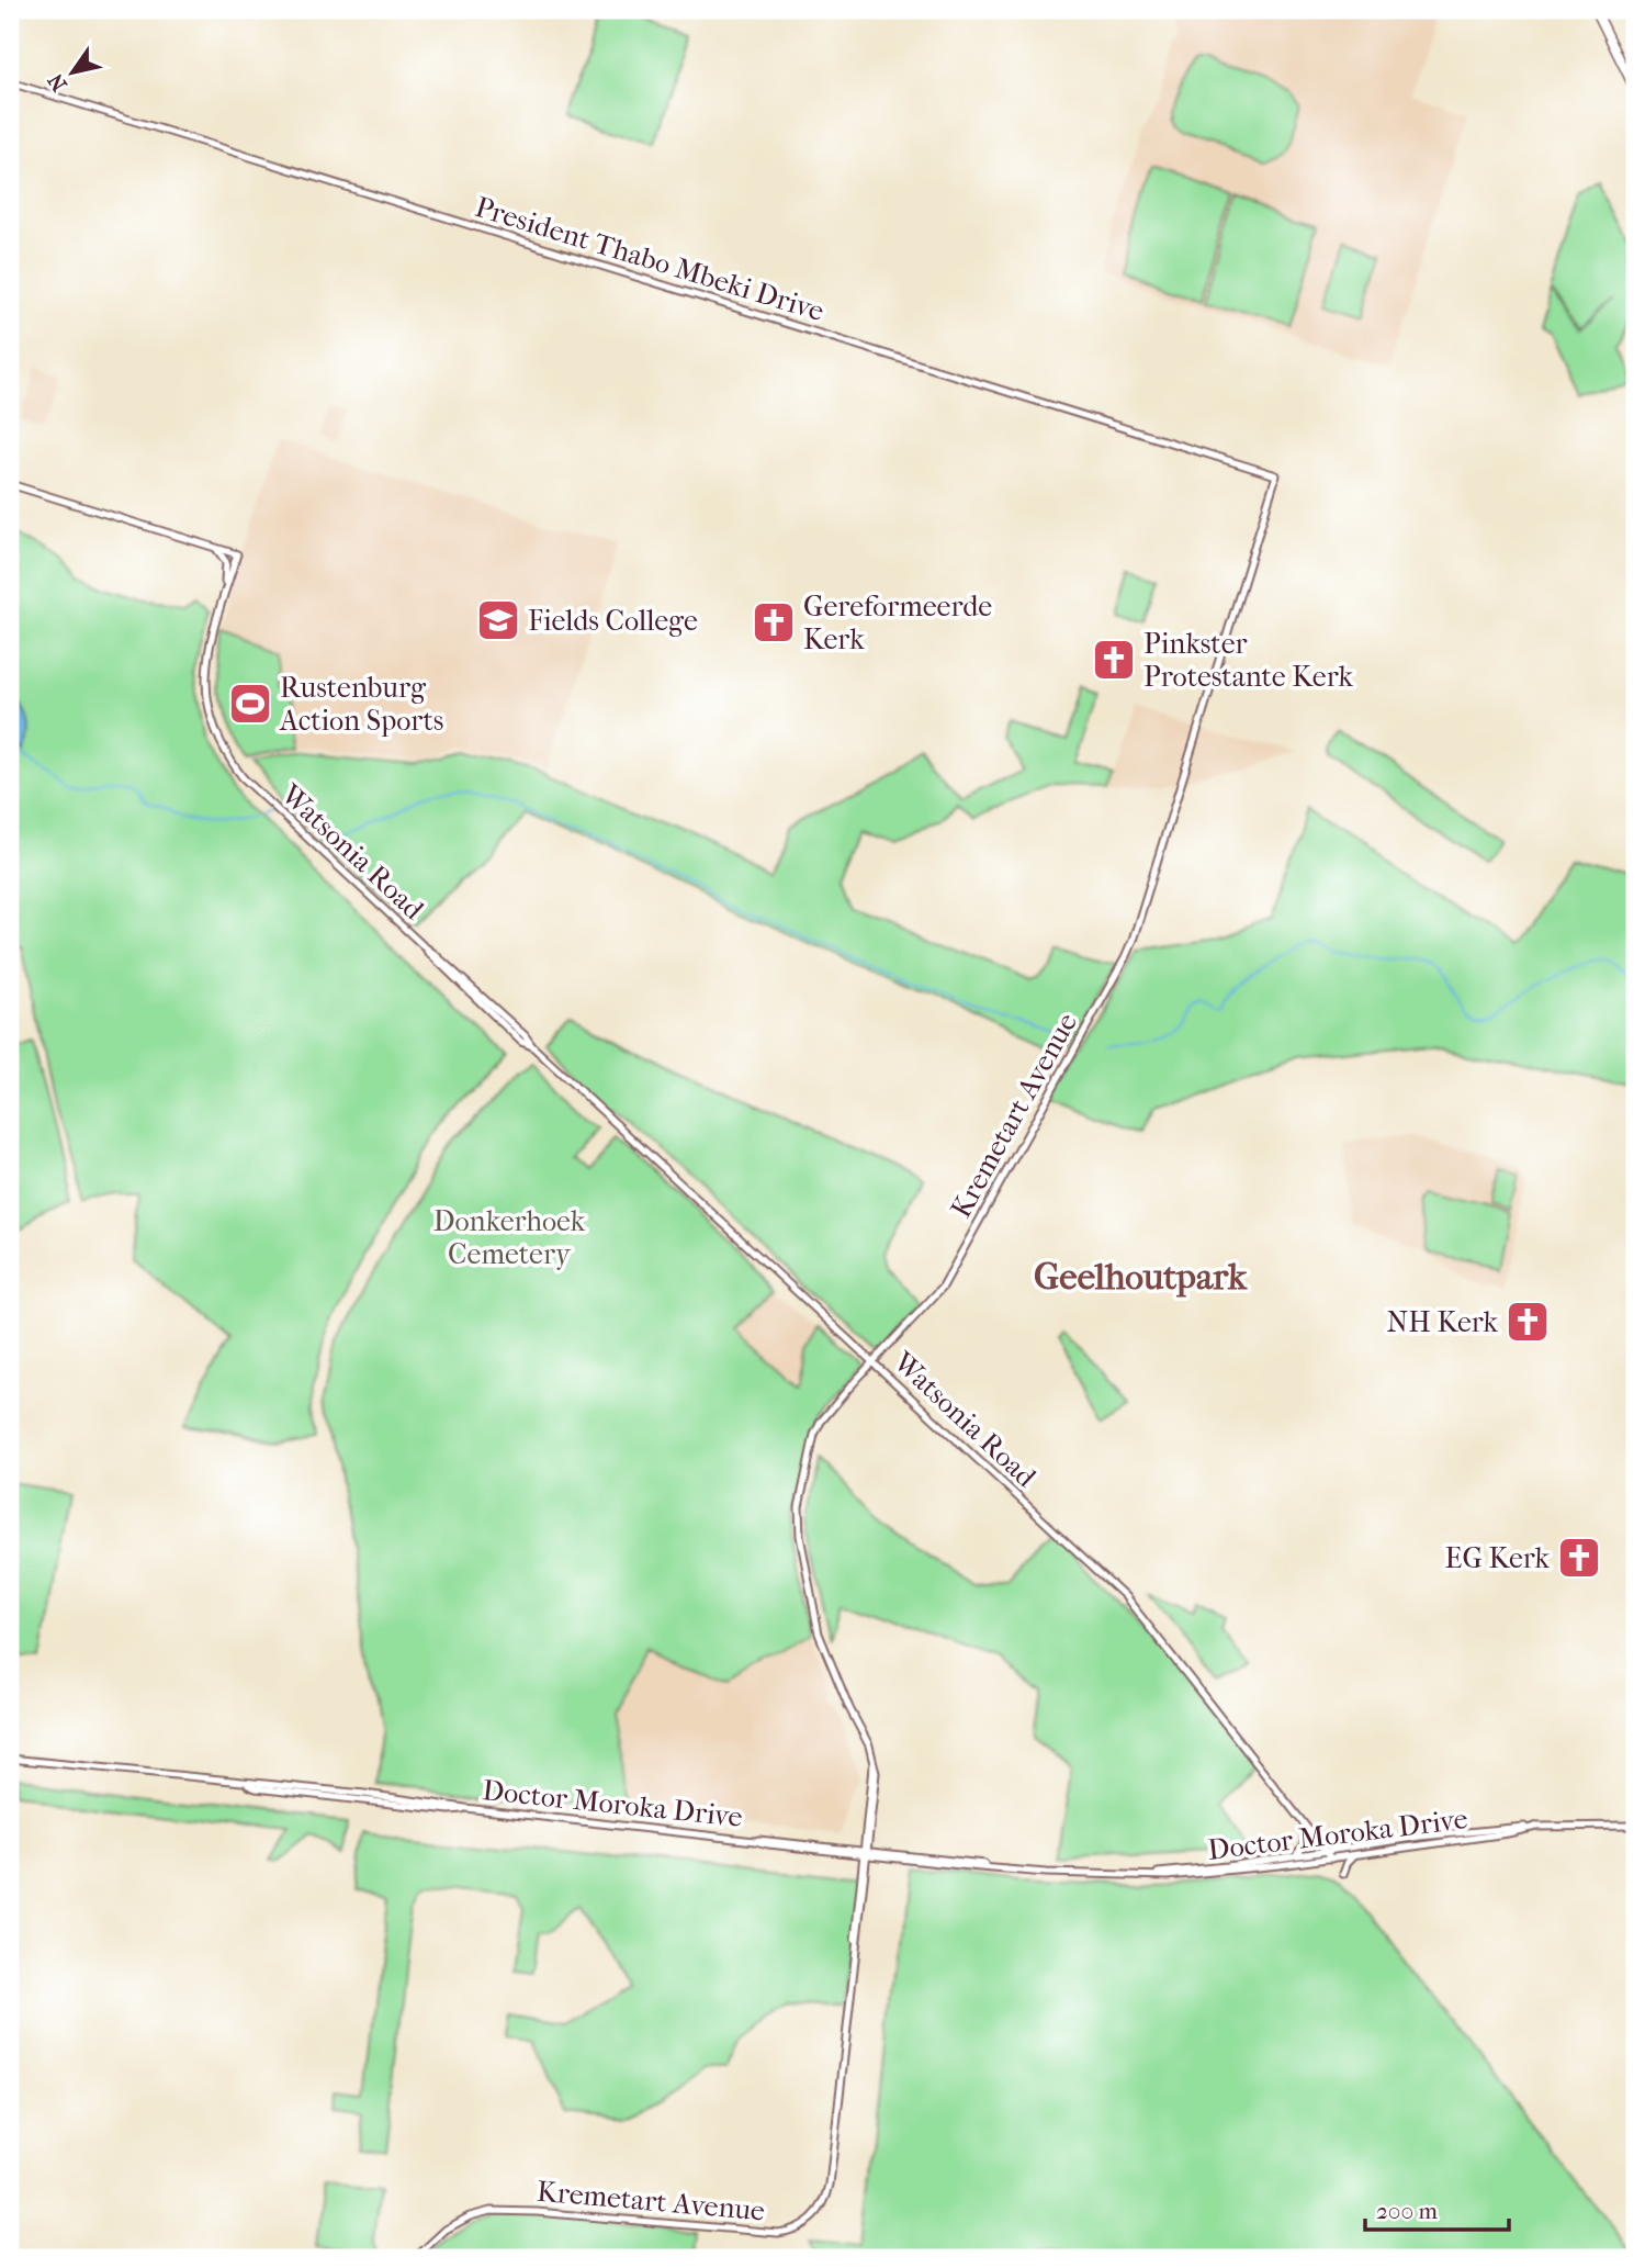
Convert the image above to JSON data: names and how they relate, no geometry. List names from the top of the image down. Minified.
{"streets":{"main road":["President Thabo Mbeki Drive","Watsonia Road","Kremetart Avenue","Doctor Moroka Drive"]},"crossings":[["President Thabo Mbeki Drive","Kremetart Avenue"],["Watsonia Road","Kremetart Avenue"],["Watsonia Road","Doctor Moroka Drive"],["Kremetart Avenue","Doctor Moroka Drive"]],"districts":["Geelhoutpark"],"parks":["Donkerhoek Cemetery"],"places":{"school or university":["Fields College"],"church":["Gereformeerde Kerk","Pinkster Protestante Kerk","NH Kerk","EG Kerk"],"sports":["Rustenburg Action Sports"]},"scale_bar":"200 m","north":"bottom left"}
